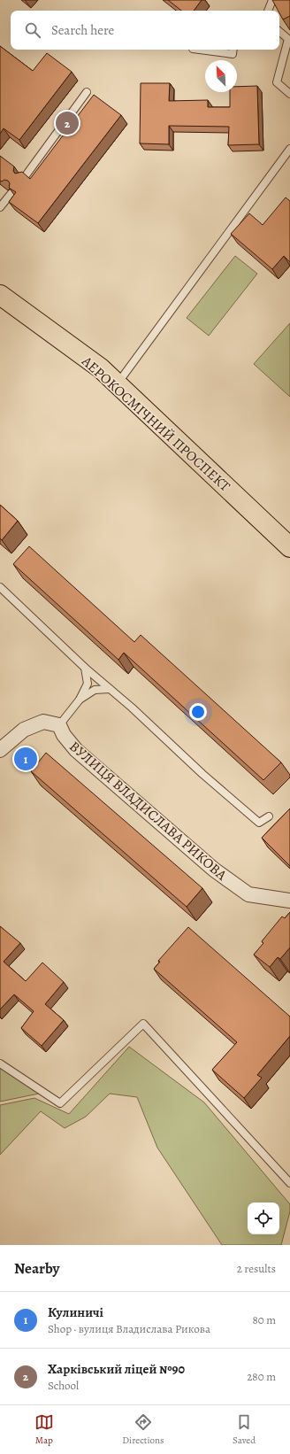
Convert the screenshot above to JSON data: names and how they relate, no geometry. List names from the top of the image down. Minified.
{"streets":{"highway":["АЕРОКОСМІЧНИЙ ПРОСПЕКТ"],"street":["ВУЛИЦЯ ВЛАДИСЛАВА РИКОВА"]},"north":"top left","page":{"search":"Search here","pins":["2","1"],"heading":["Nearby","2 results"],"list":[{"mark":"1","name":"Кулиничі","note":"Shop · вулиця Владислава Рикова","value":"80 m"},{"mark":"2","name":"Харківський ліцей №90","note":"School","value":"280 m"}],"nav":["Map","Directions","Saved"]}}
